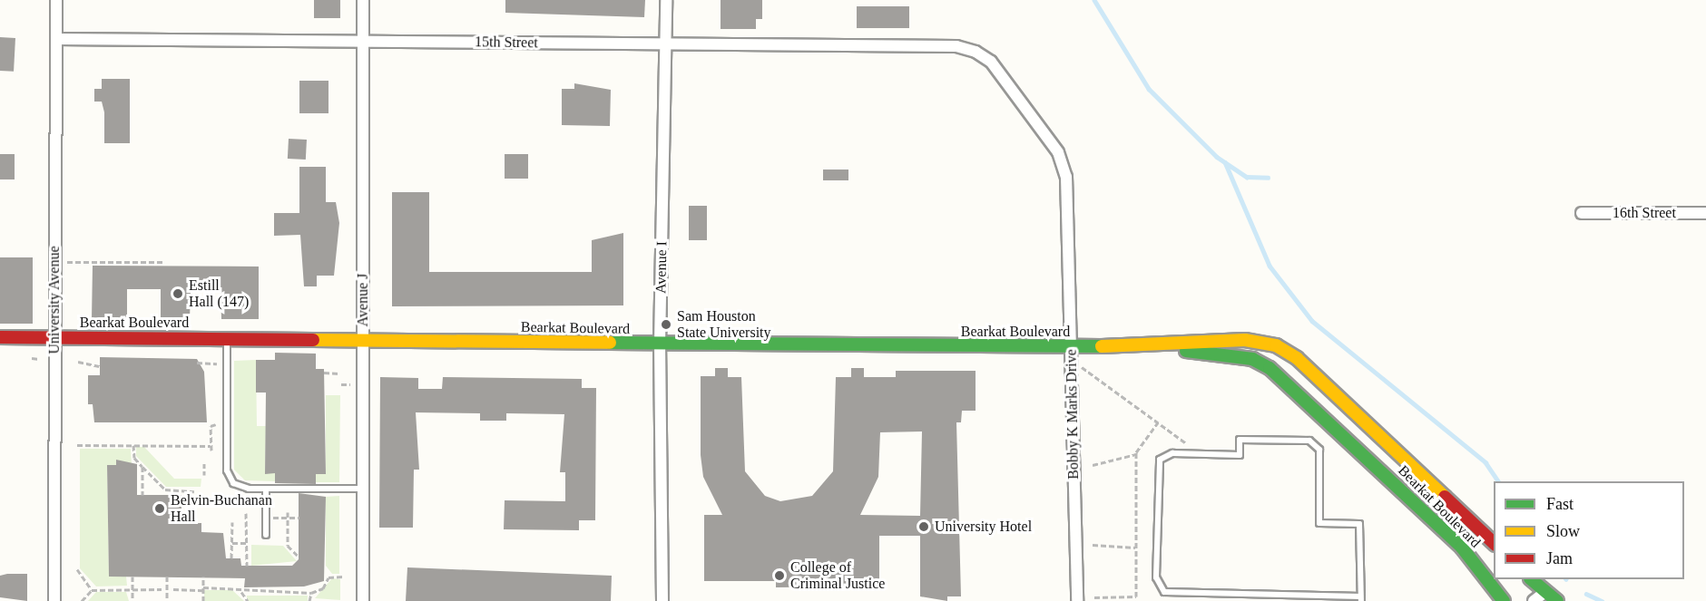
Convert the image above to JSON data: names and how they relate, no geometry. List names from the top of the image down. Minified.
{"streets":{"street":["15th Street","16th Street","Avenue I","University Avenue","Avenue J","Bearkat Boulevard","Bobby K Marks Drive"]},"crossings":[["15th Street","Avenue I"],["15th Street","University Avenue"],["15th Street","Avenue J"],["15th Street","Bobby K Marks Drive"],["Avenue I","Bearkat Boulevard"],["University Avenue","Bearkat Boulevard"],["Avenue J","Bearkat Boulevard"],["Bearkat Boulevard","Bobby K Marks Drive"]],"places":["Estill Hall (147)","Sam Houston State University","Belvin-Buchanan Hall","University Hotel","College of Criminal Justice"],"legend":["Fast","Slow","Jam"]}
